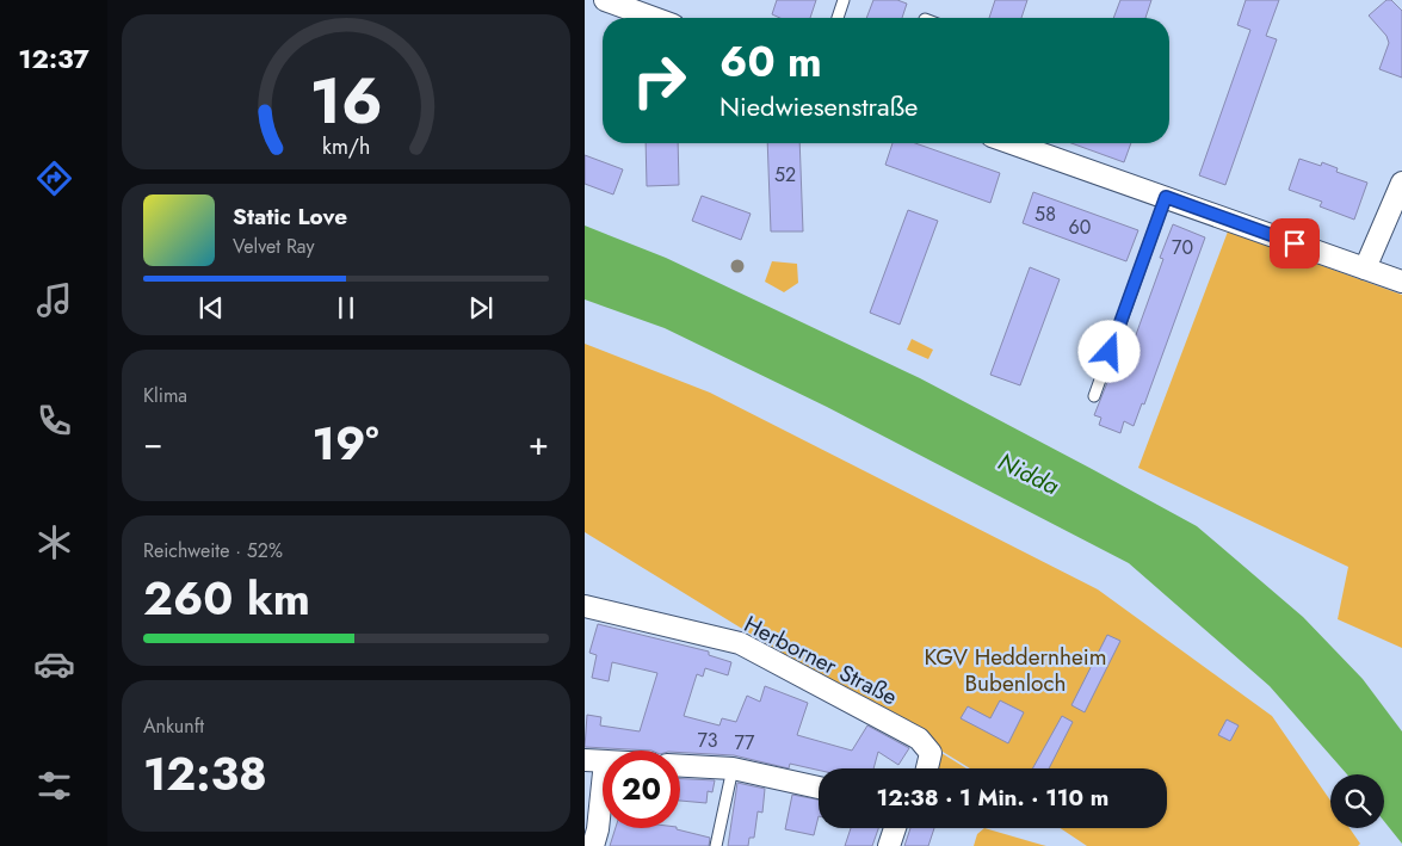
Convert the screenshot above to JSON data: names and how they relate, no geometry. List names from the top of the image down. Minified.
{"streets":{"street":["Herborner Straße"]},"water":["Nidda"],"parks":["KGV Heddernheim Bubenloch"],"house_numbers":["52","58","60","70","73","77"],"page":{"tabs":"12:37","turn":["60 m","Niedwiesenstraße"],"song":["Static Love","Velvet Ray"],"tile":["Klima",["Reichweite · 52%","260 km"],["Ankunft","12:38"]],"heat":["−","19°","+"],"limit":"20","trip":"12:38 · 1 Min. · 110 m","gauge":["16","km/h"]}}
